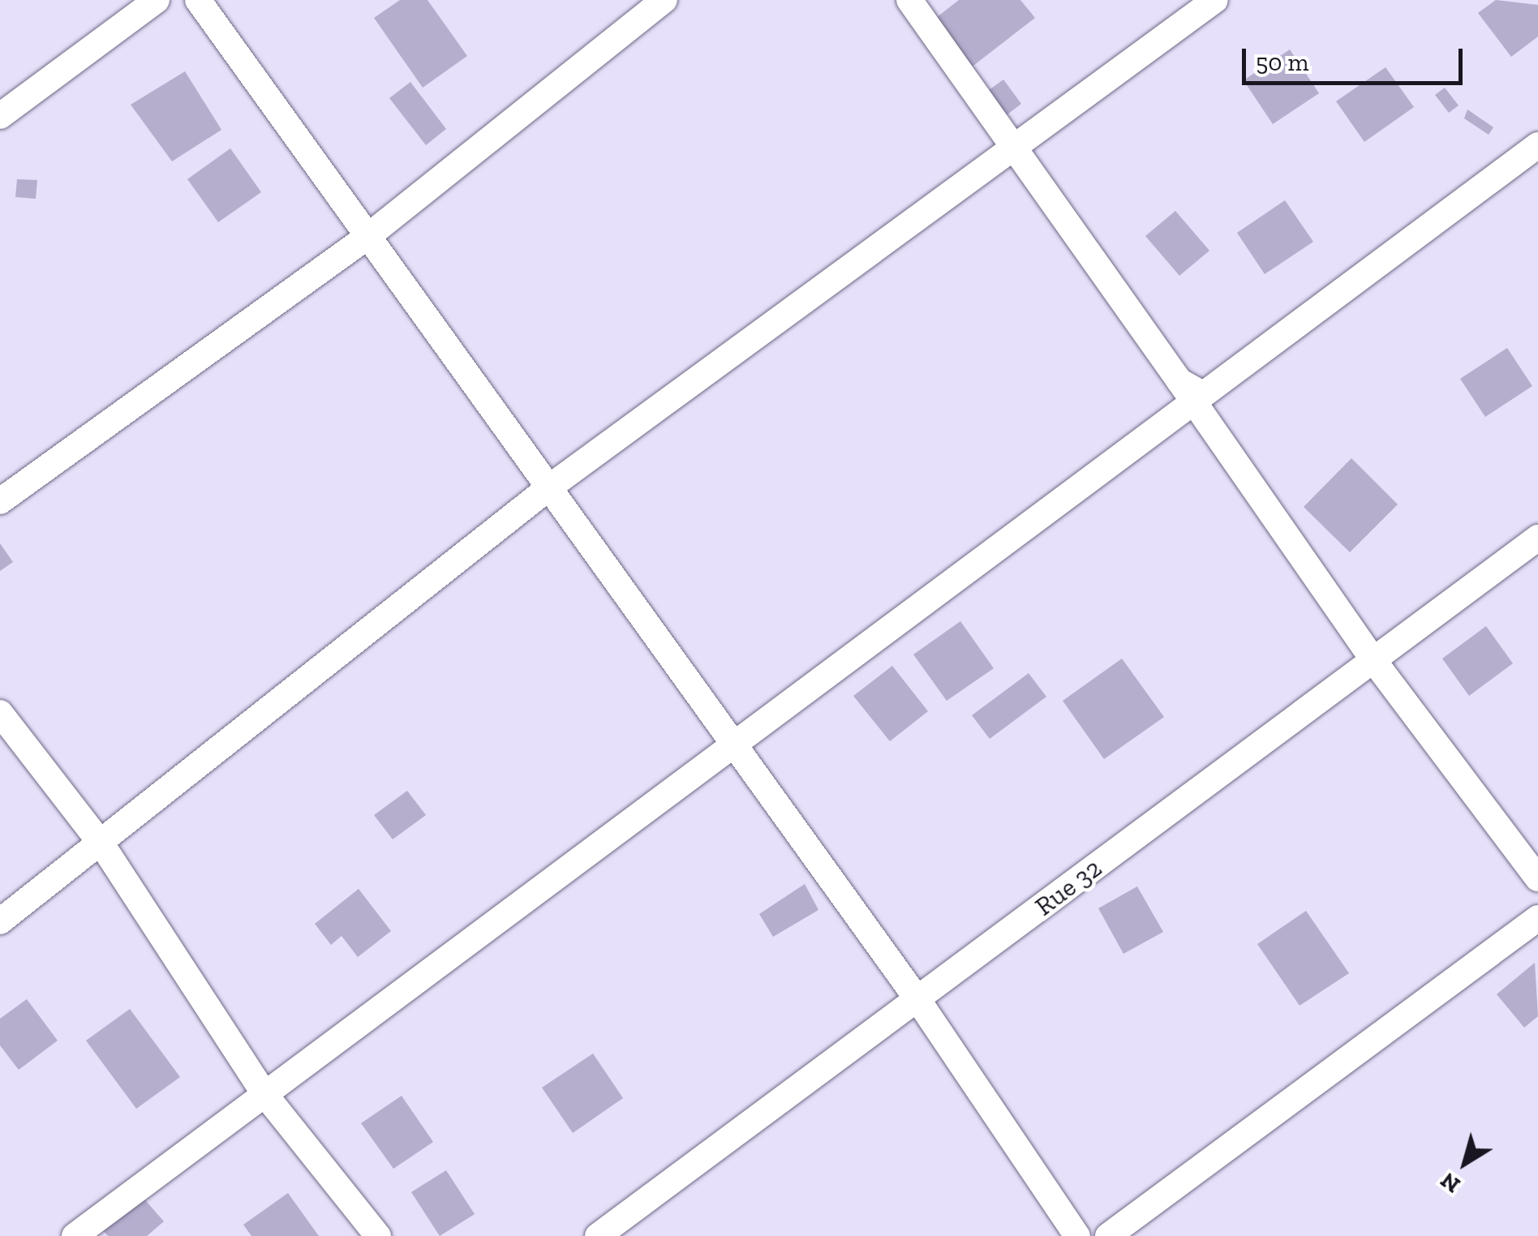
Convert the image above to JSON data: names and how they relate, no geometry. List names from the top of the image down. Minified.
{"streets":{"street":["Rue 32"]},"scale_bar":"50 m","north":"bottom left"}
